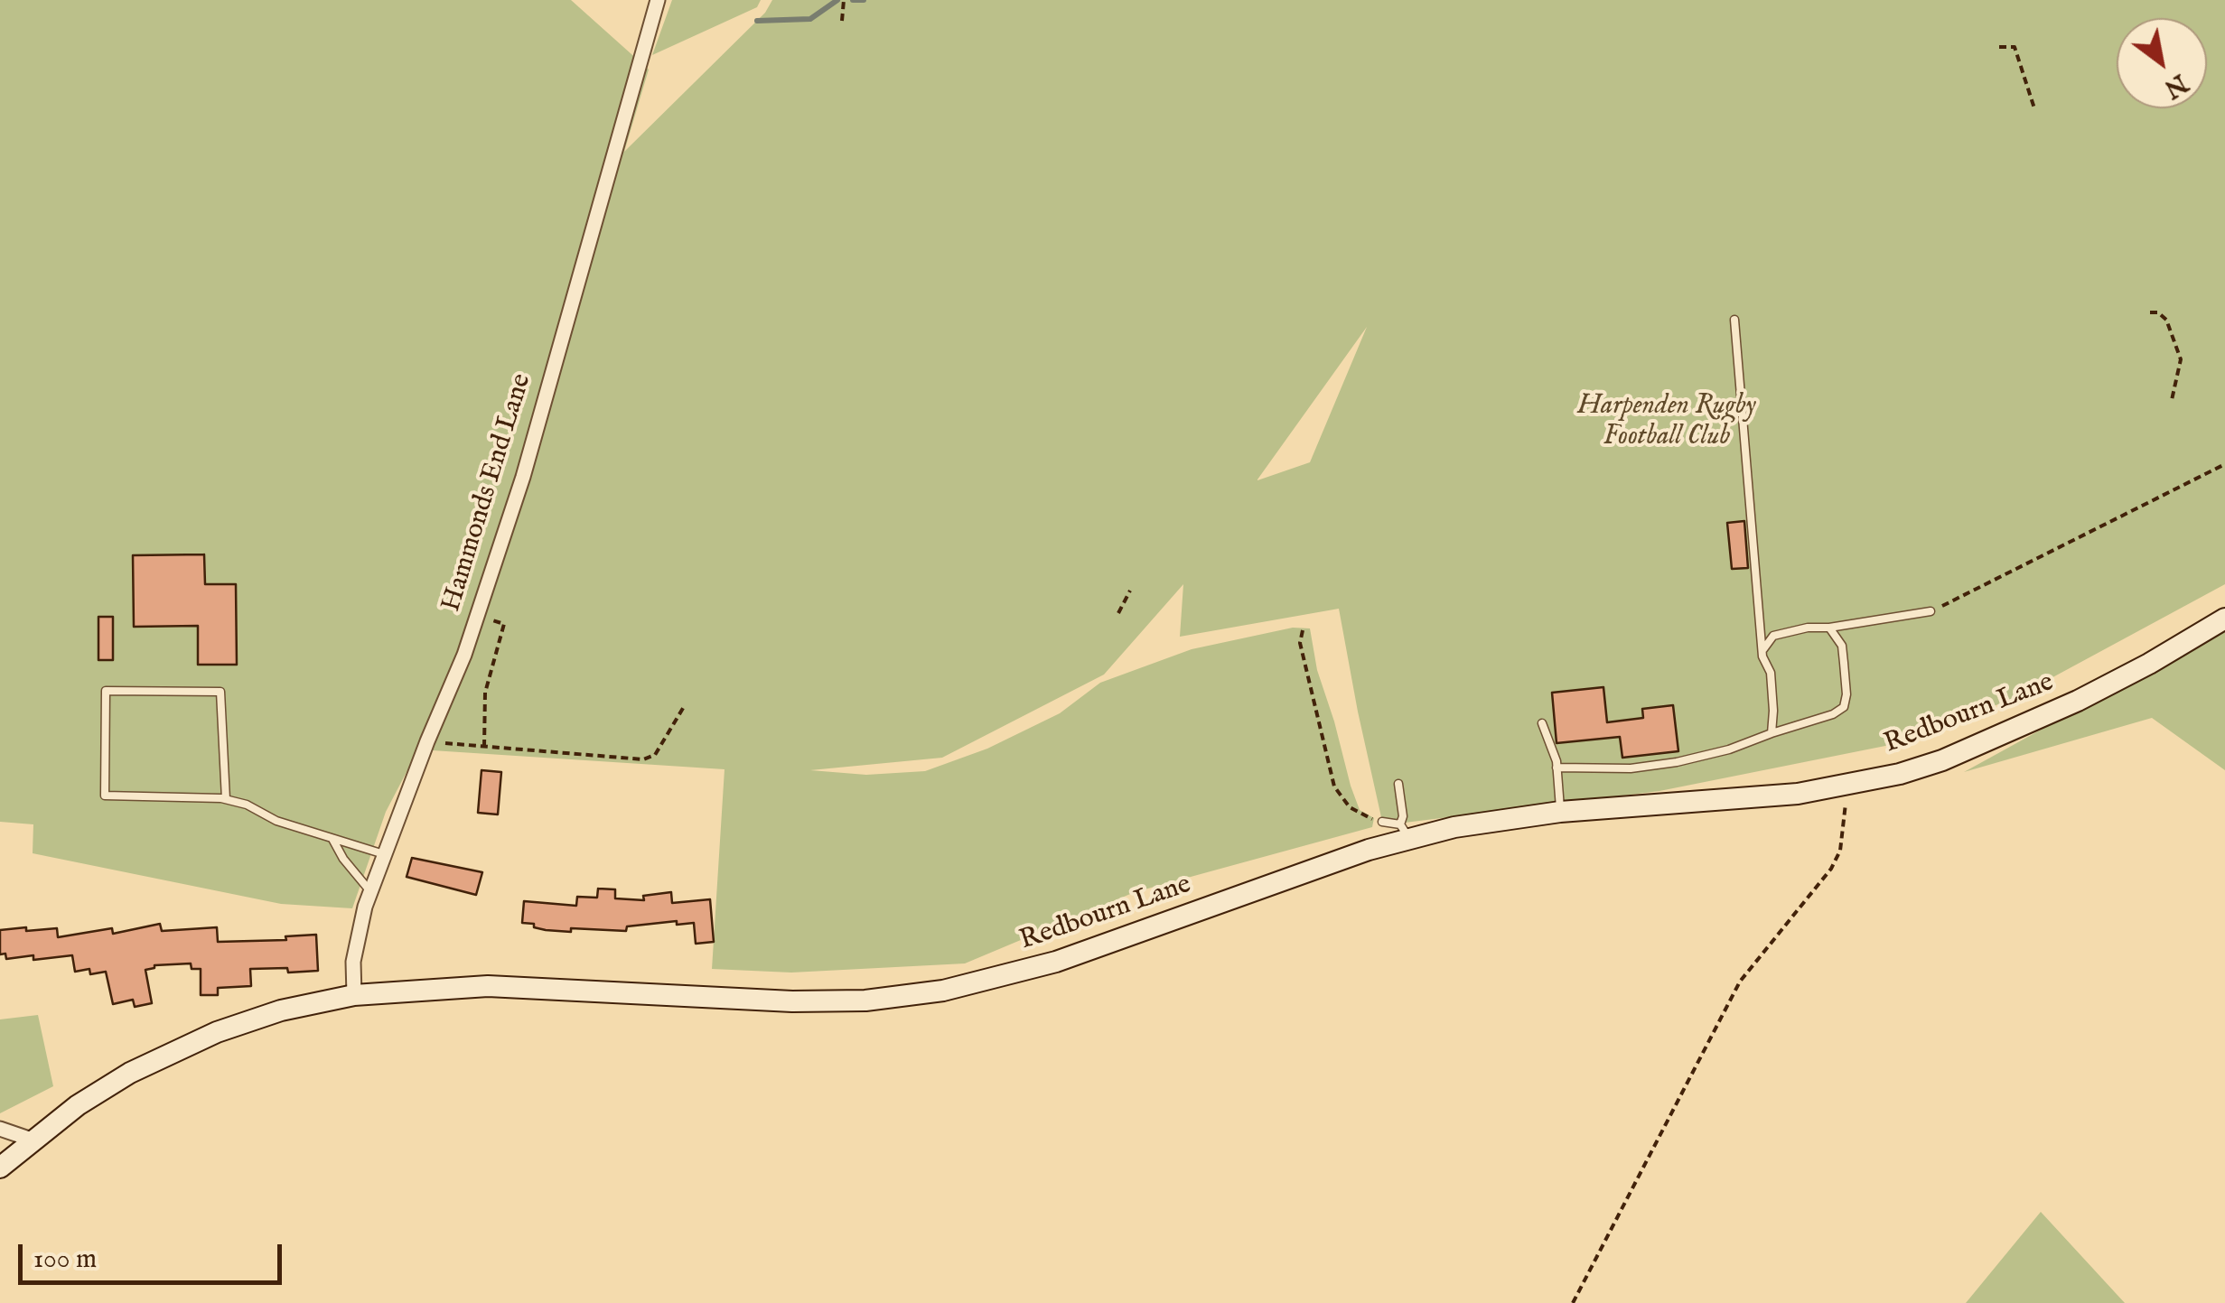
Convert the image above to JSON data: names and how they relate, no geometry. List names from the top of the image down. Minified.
{"streets":{"main road":["Redbourn Lane"],"street":["Hammonds End Lane"]},"crossings":[["Hammonds End Lane","Redbourn Lane"]],"parks":["Harpenden Rugby Football Club"],"scale_bar":"100 m","north":"bottom right"}
